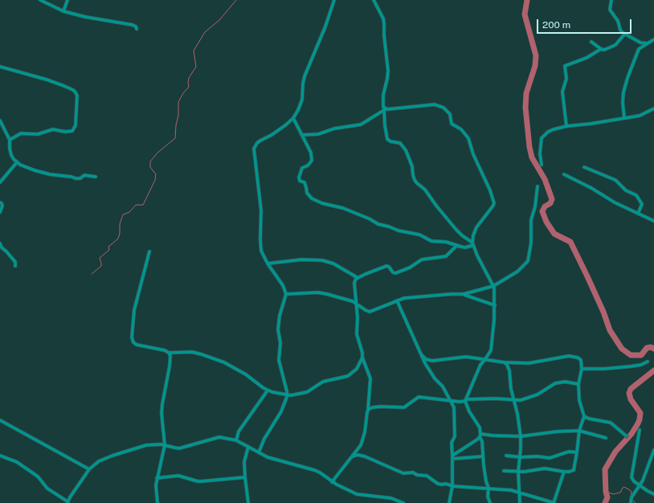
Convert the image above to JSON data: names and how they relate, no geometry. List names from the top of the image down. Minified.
{"scale_bar":"200 m"}
